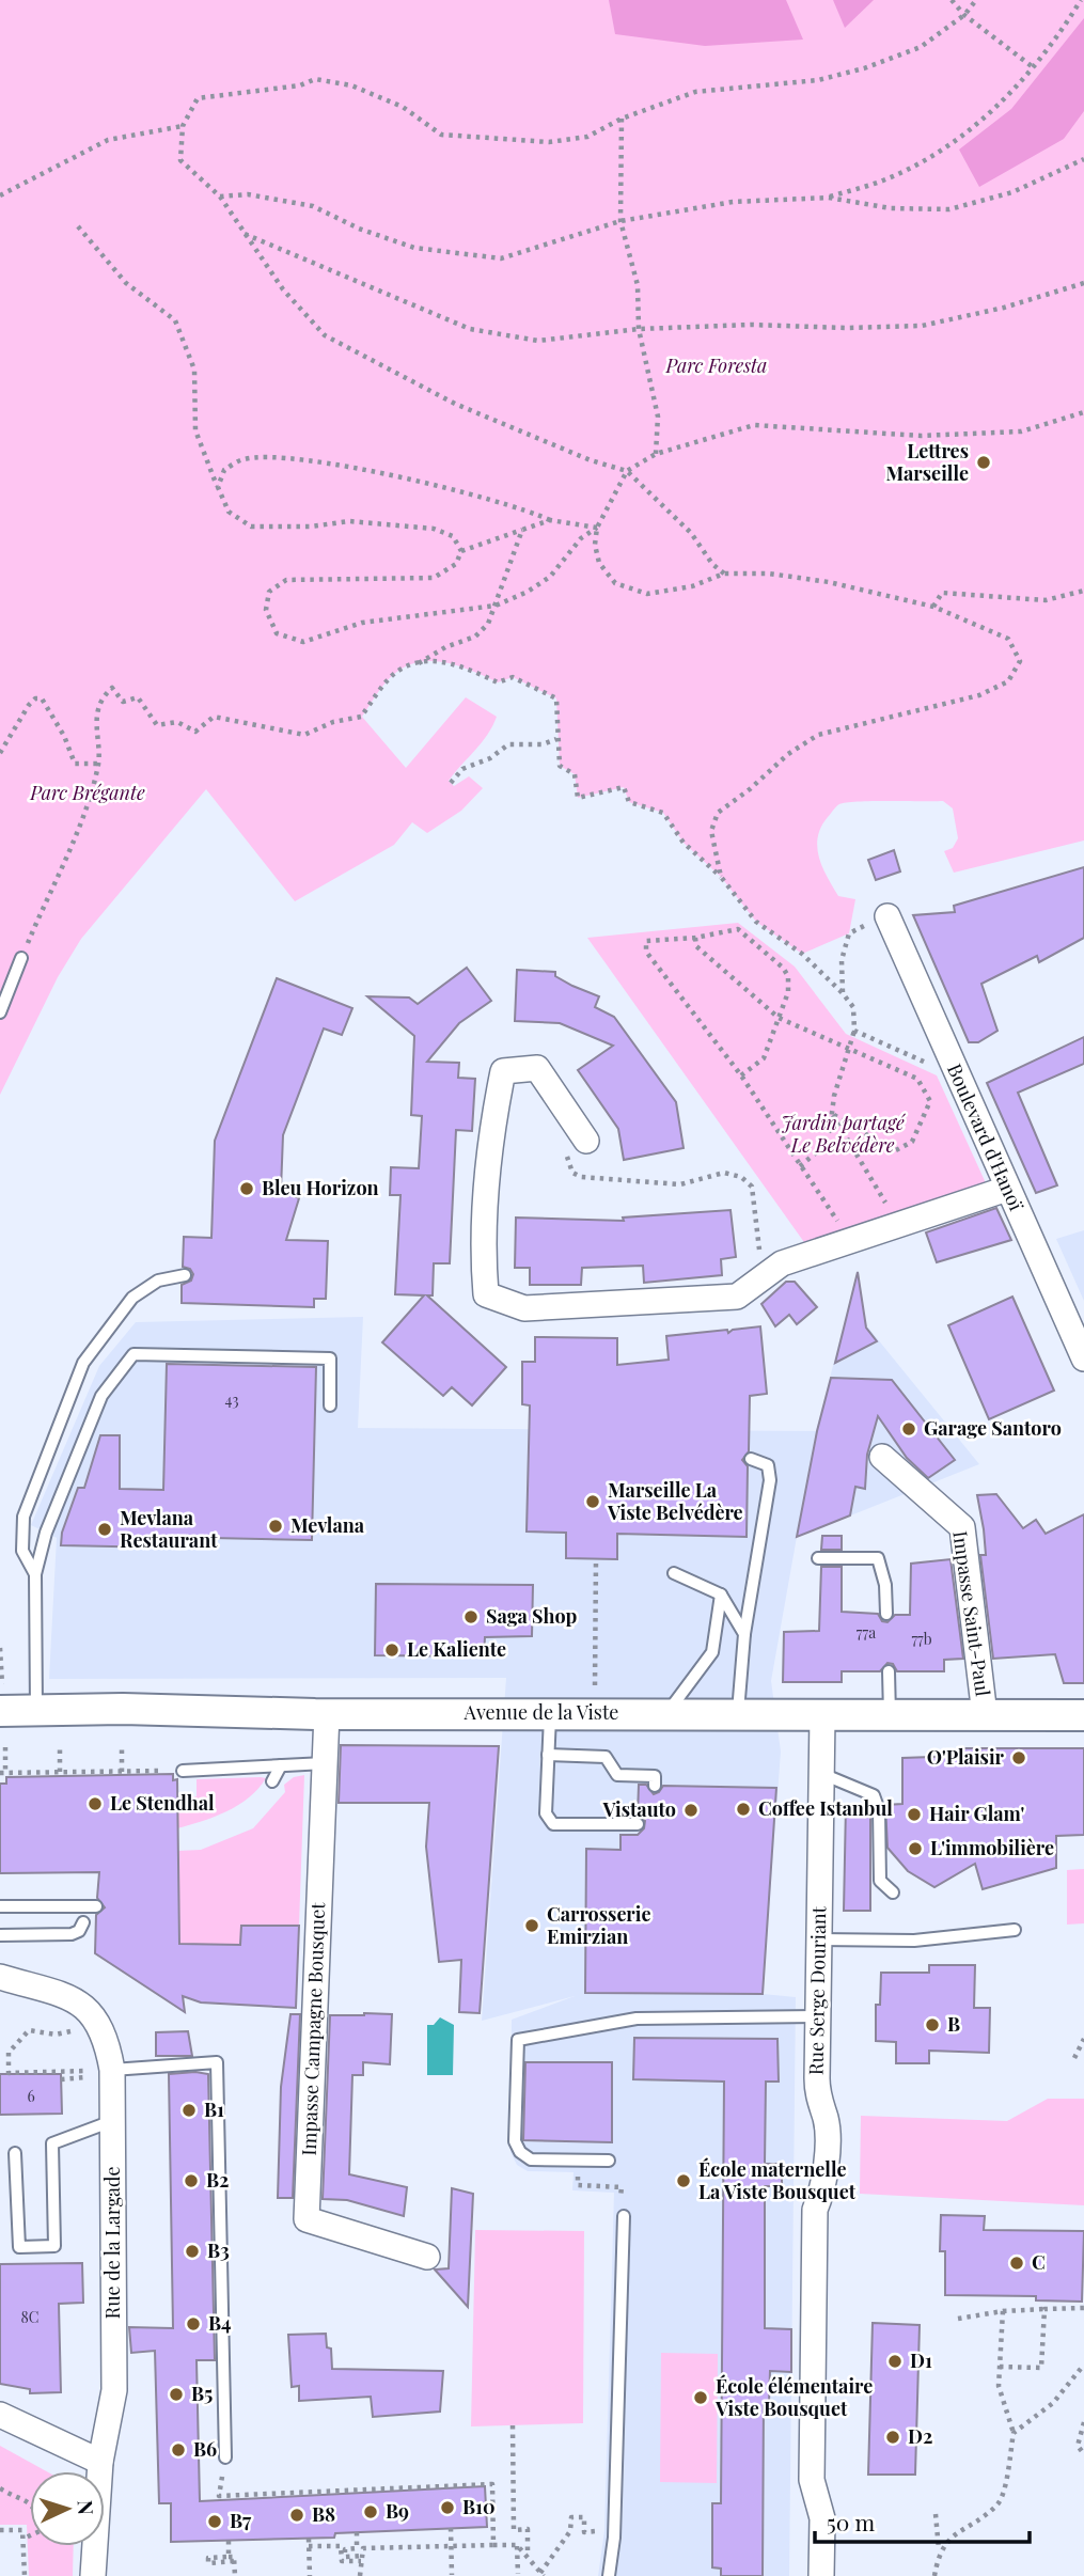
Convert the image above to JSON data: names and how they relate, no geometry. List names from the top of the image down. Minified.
{"streets":{"street":["Boulevard d'Hanoï","Impasse Saint-Paul","Avenue de la Viste","Rue Serge Douriant","Impasse Campagne Bousquet","Rue de la Largade"]},"crossings":[["Impasse Saint-Paul","Avenue de la Viste"],["Avenue de la Viste","Rue Serge Douriant"],["Avenue de la Viste","Impasse Campagne Bousquet"]],"parks":["Parc Foresta","Parc Brégante","Jardin partagé Le Belvédère"],"places":["Lettres Marseille","Bleu Horizon","Garage Santoro","Marseille La Viste Belvédère","Mevlana","Mevlana Restaurant","Saga Shop","Le Kaliente","O'Plaisir","Le Stendhal","Coffee Istanbul","Vistauto","Hair Glam'","L'immobilière","Carrosserie Emirzian","B","B1","B2","École maternelle La Viste Bousquet","B3","C","B4","D1","B5","École élémentaire Viste Bousquet","D2","B6","B10","B9","B8","B7"],"house_numbers":["43","77a","77b","6","8C"],"scale_bar":"50 m","north":"right"}
